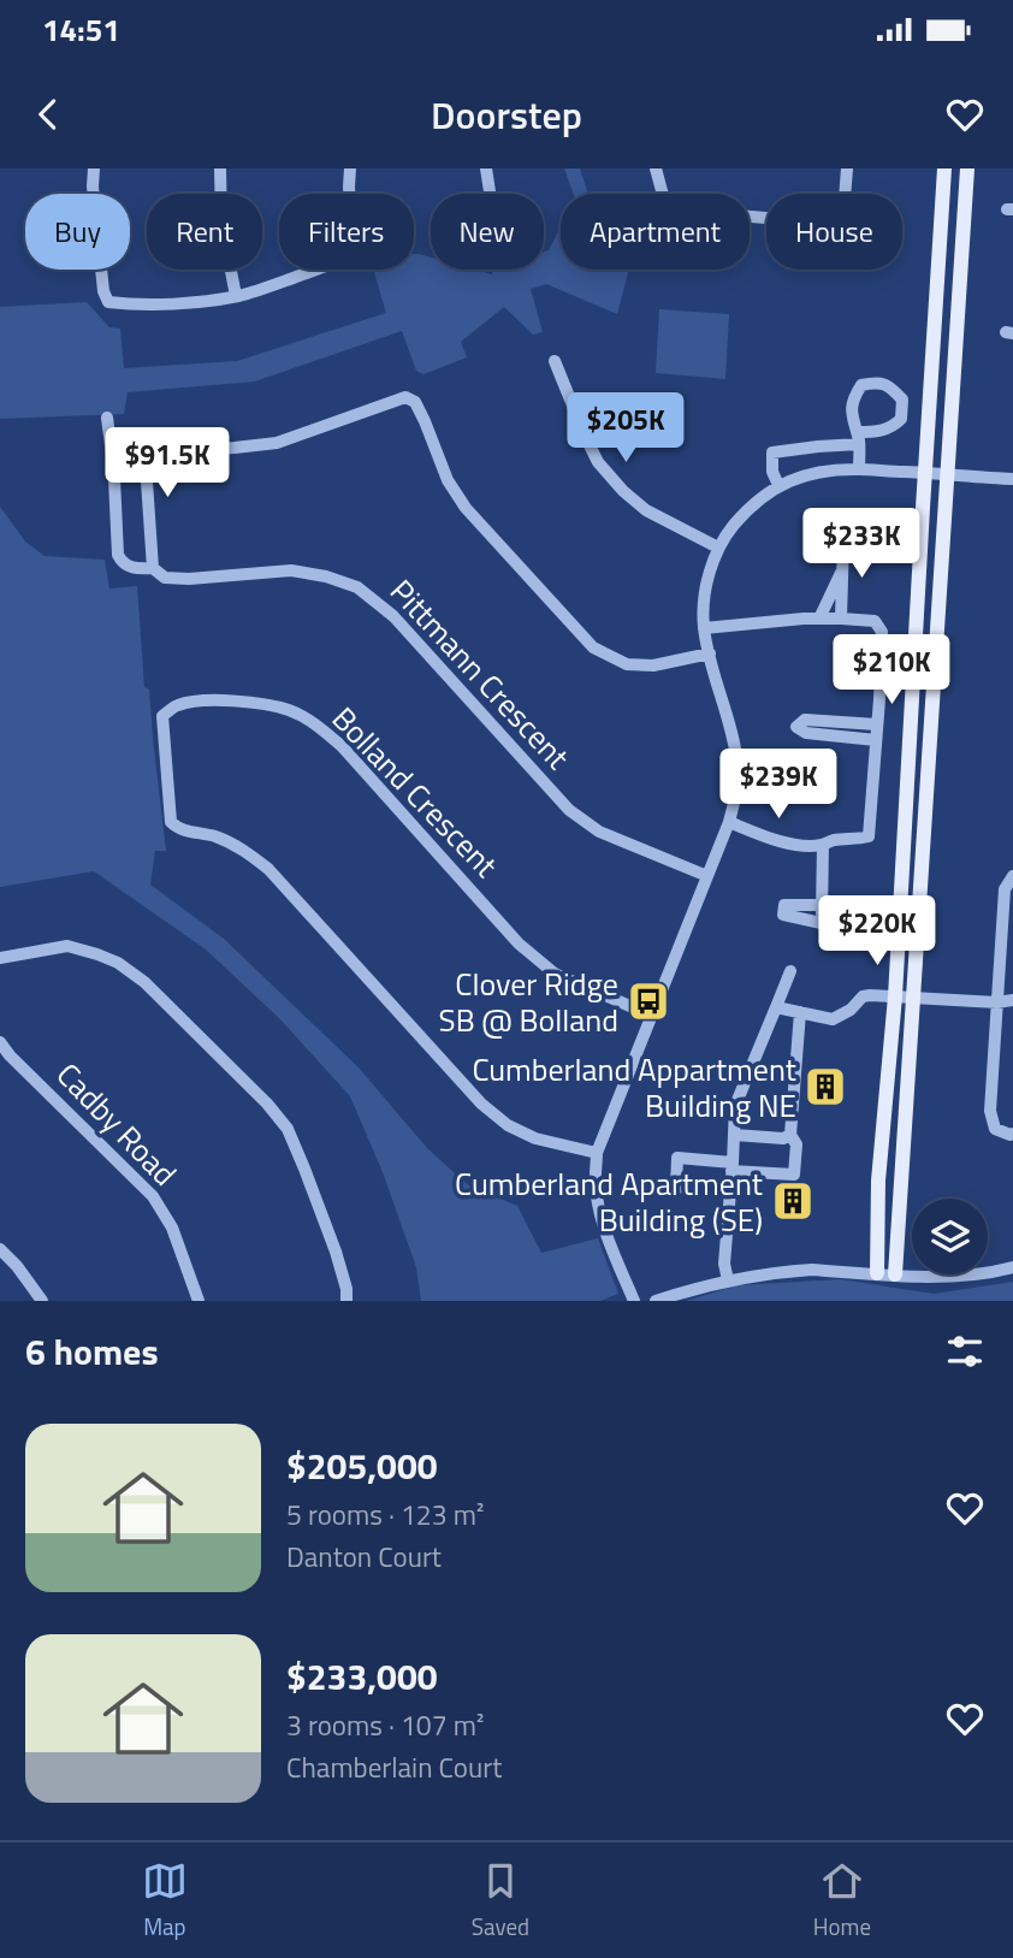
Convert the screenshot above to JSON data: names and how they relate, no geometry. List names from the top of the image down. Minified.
{"streets":{"street":["Pittmann Crescent","Bolland Crescent","Cadby Road"]},"places":{"bus stop":["Clover Ridge SB @ Bolland"],"building":["Cumberland Appartment Building NE","Cumberland Apartment Building (SE)"]},"page":{"status":"14:51","header":"Doorstep","chip":["Buy","Rent","Filters","New","Apartment","House"],"price":["$205K","$91.5K","$233K","$210K","$239K","$220K"],"heading":"6 homes","list":[{"name":"$205,000","note":"5 rooms · 123 m² · Danton Court"},{"name":"$233,000","note":"3 rooms · 107 m² · Chamberlain Court"}],"tabs":["Map","Saved","Home"]}}
